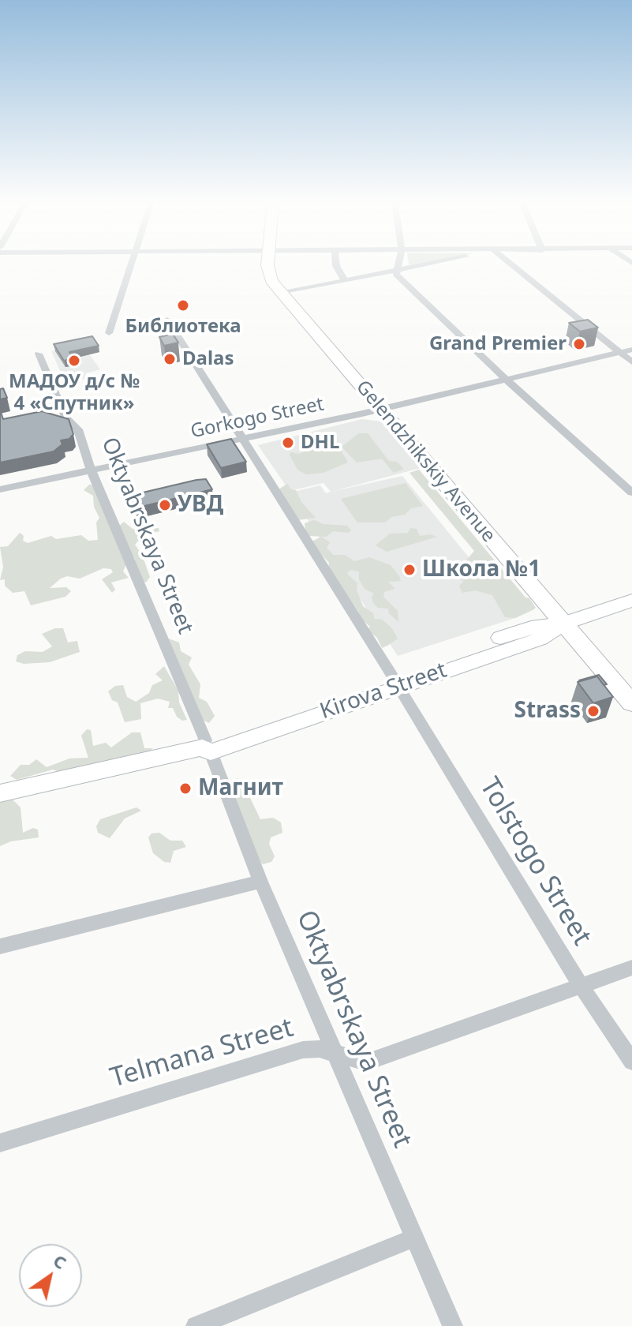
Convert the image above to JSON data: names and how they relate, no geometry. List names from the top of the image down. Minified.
{"streets":{"main road":["Gelendzhikskiy Avenue","Kirova Street"],"street":["Gorkogo Street","Oktyabrskaya Street","Tolstogo Street","Telmana Street"]},"crossings":[["Gorkogo Street","Gelendzhikskiy Avenue"],["Gorkogo Street","Oktyabrskaya Street"],["Gorkogo Street","Tolstogo Street"],["Gelendzhikskiy Avenue","Kirova Street"],["Oktyabrskaya Street","Kirova Street"],["Oktyabrskaya Street","Telmana Street"],["Kirova Street","Tolstogo Street"],["Tolstogo Street","Telmana Street"]],"places":["Библиотека","Grand Premier","Dalas","МАДОУ д/с № 4 «Спутник»","DHL","УВД","Школа №1","Strass","Магнит"],"north":"top right"}
